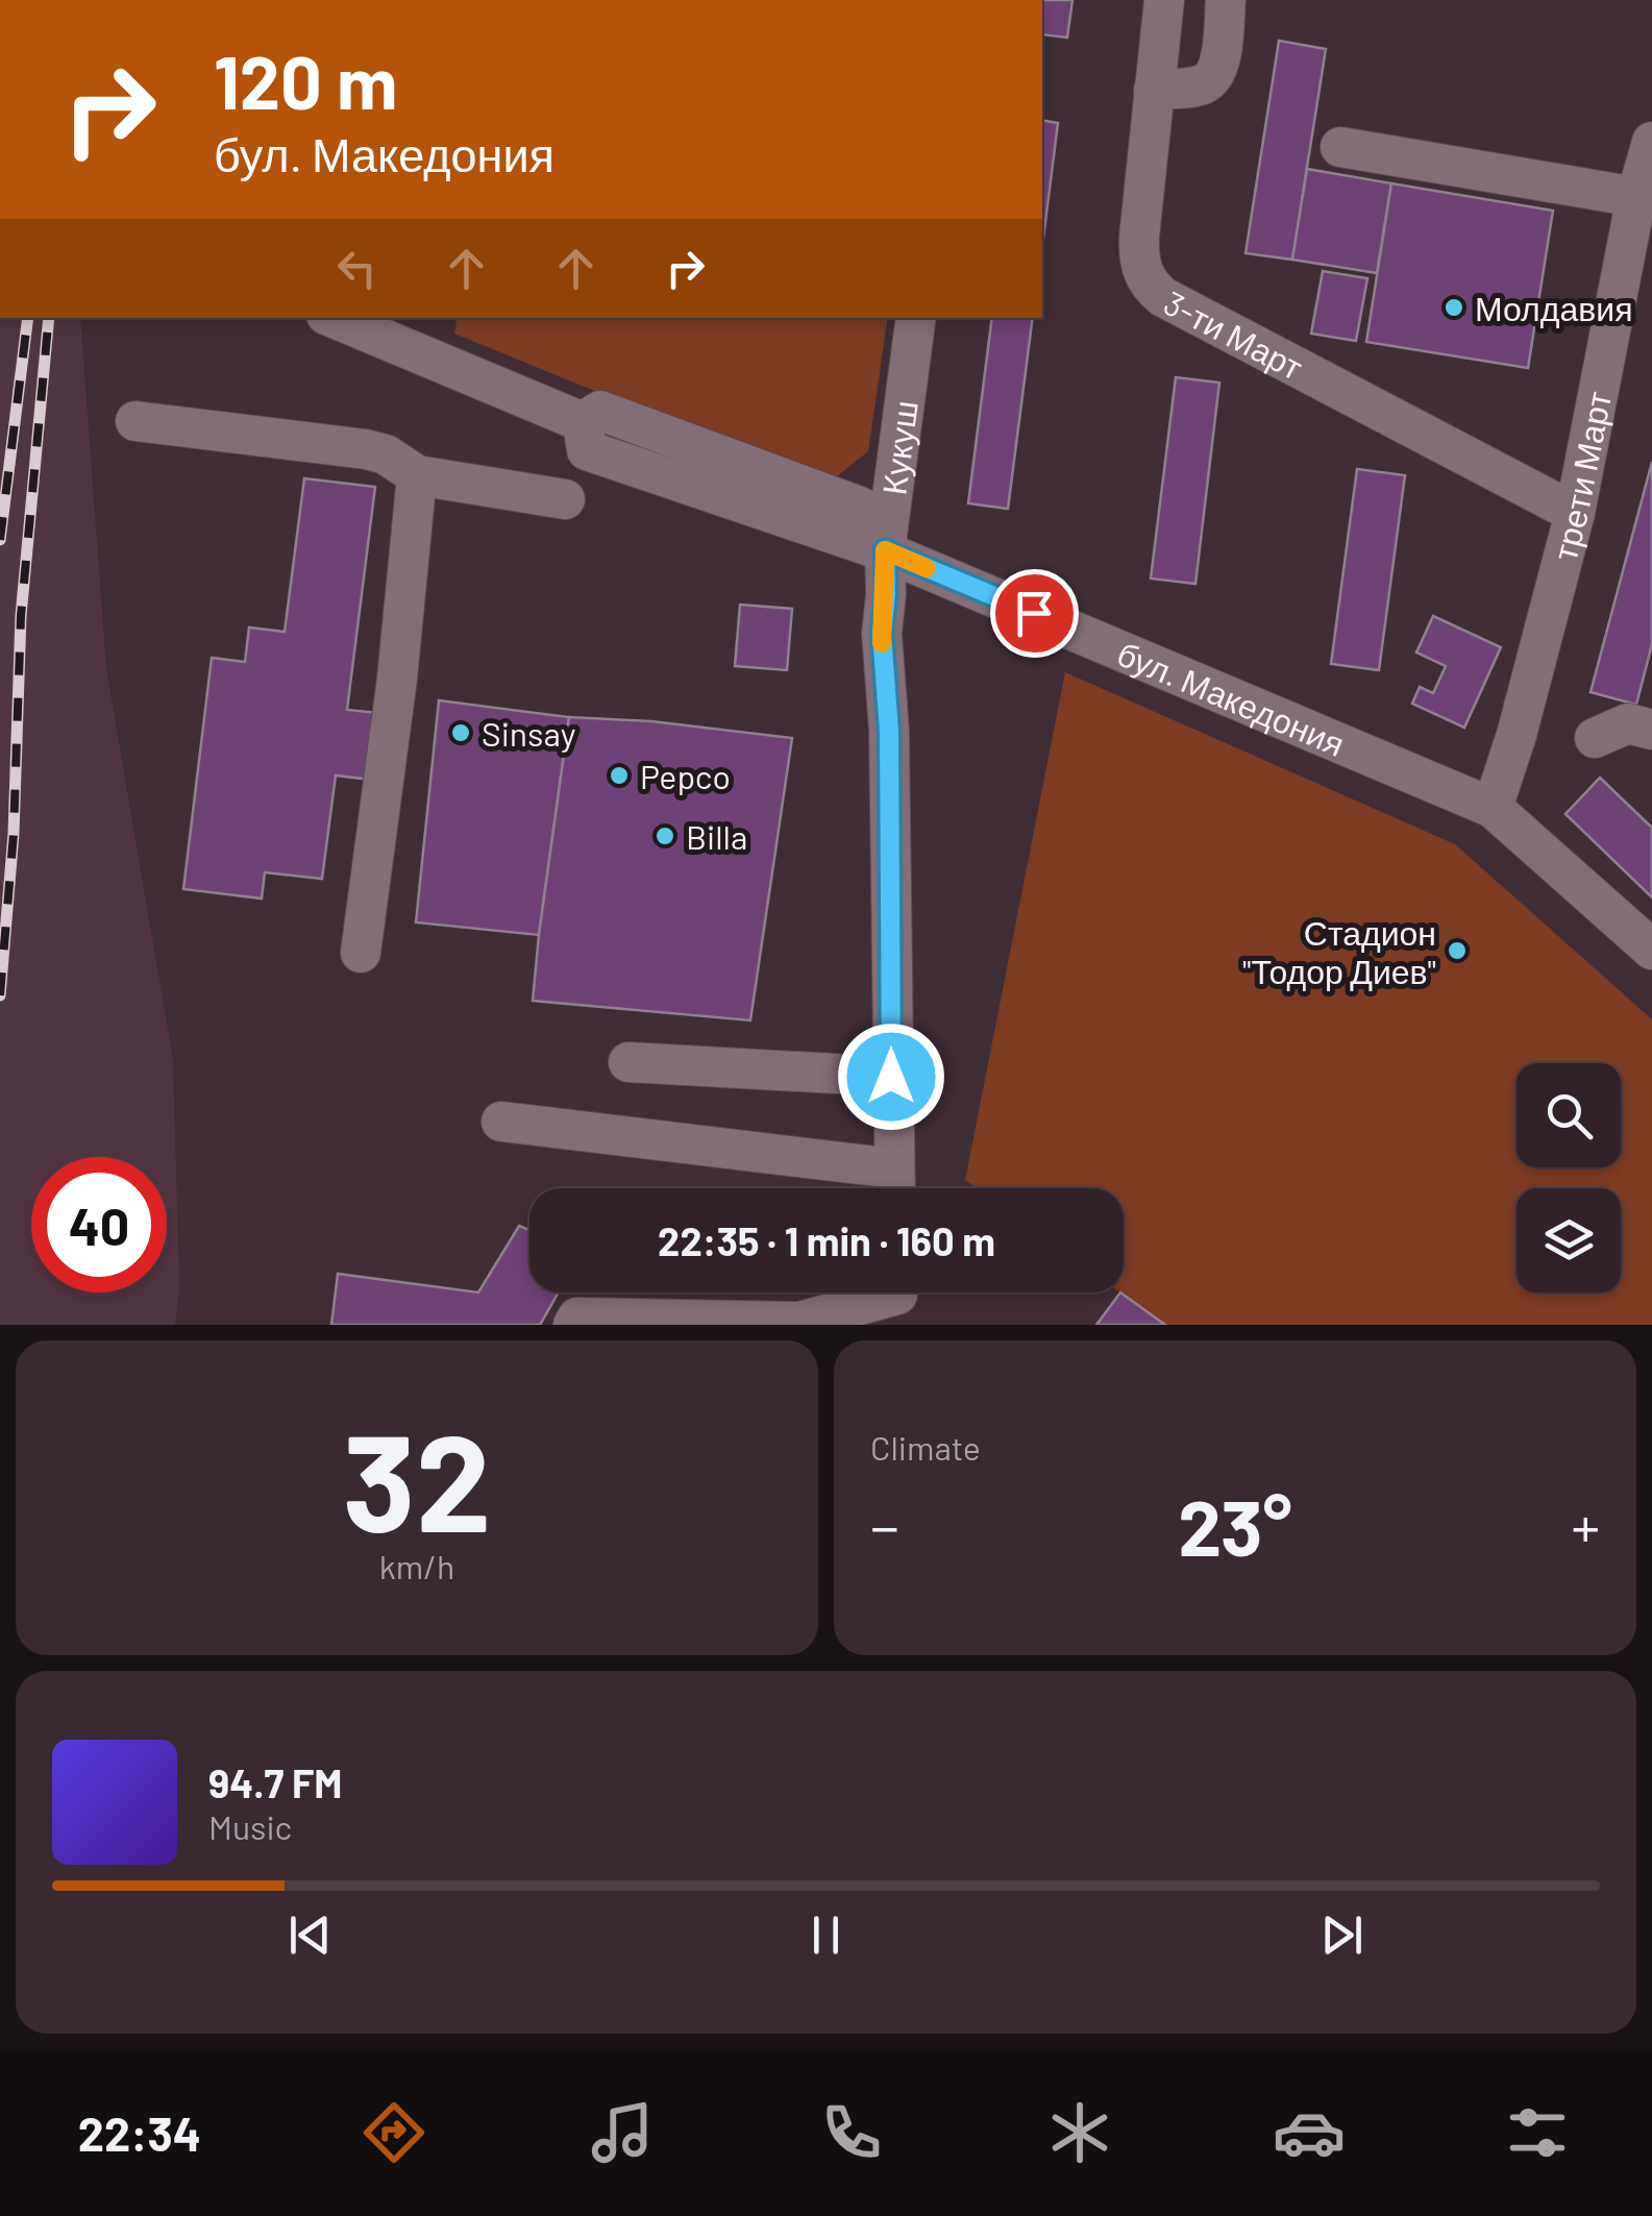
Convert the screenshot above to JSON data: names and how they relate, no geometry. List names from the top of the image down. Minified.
{"streets":{"street":["3-ти Март","Кукуш","трети Март","бул. Македония"]},"crossings":[["3-ти Март","трети Март"],["Кукуш","бул. Македония"],["трети Март","бул. Македония"]],"places":["Молдавия","Sinsay","Pepco","Billa","Стадион \"Тодор Диев\""],"page":{"turn":["120 m","бул. Македония"],"limit":"40","trip":"22:35 · 1 min · 160 m","tile":[["32","km/h"],"Climate"],"heat":["−","23°","+"],"song":["94.7 FM","Music"],"tabs":"22:34"}}
